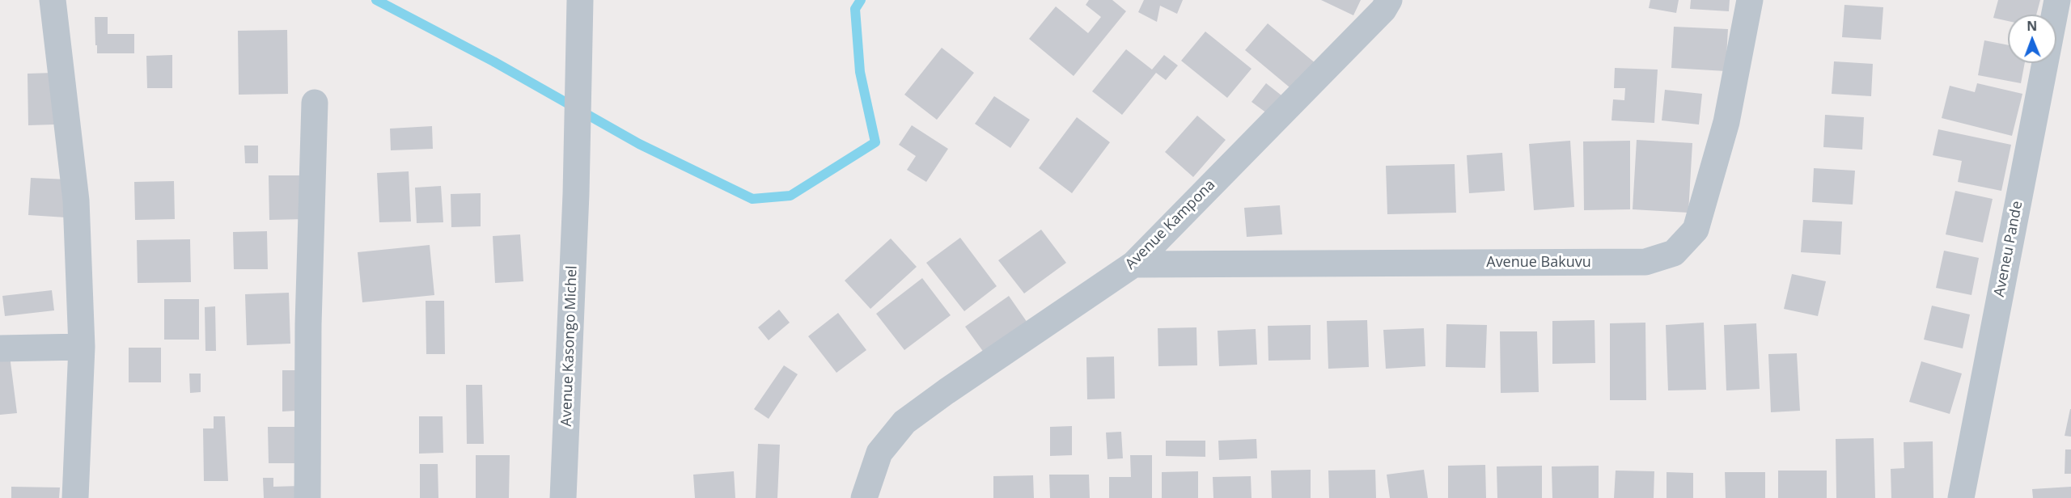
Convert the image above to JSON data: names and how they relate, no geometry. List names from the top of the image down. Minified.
{"streets":{"street":["Avenue Kampona","Aveneu Pande","Avenue Bakuvu","Avenue Kasongo Michel"]},"crossings":[["Avenue Kampona","Avenue Bakuvu"]],"north":"top"}
